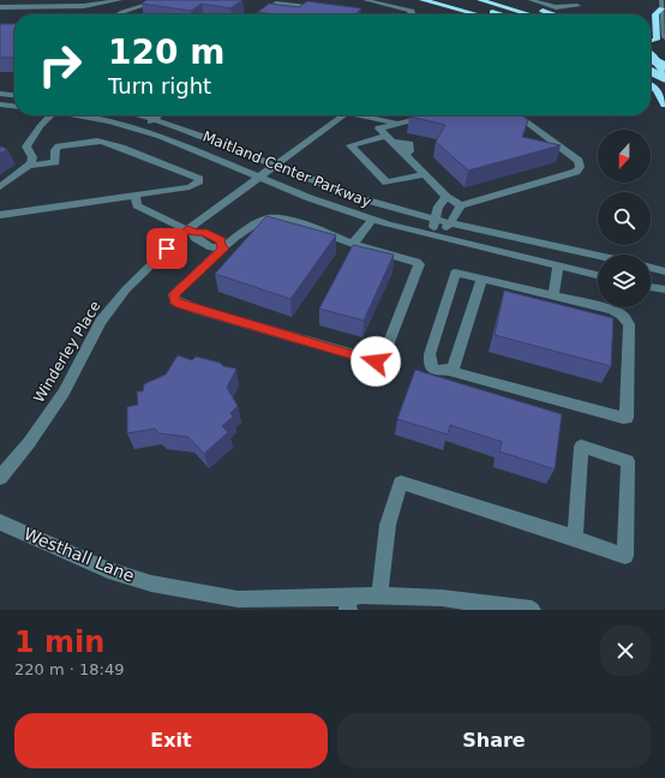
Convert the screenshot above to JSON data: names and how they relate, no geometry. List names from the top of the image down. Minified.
{"streets":{"street":["Maitland Center Parkway","Winderley Place","Westhall Lane"]},"crossings":[["Maitland Center Parkway","Winderley Place"]],"north":"bottom","page":{"turn":["120 m","Turn right"],"heading":["1 min","220 m · 18:49"],"buttons":["Exit","Share"]}}
